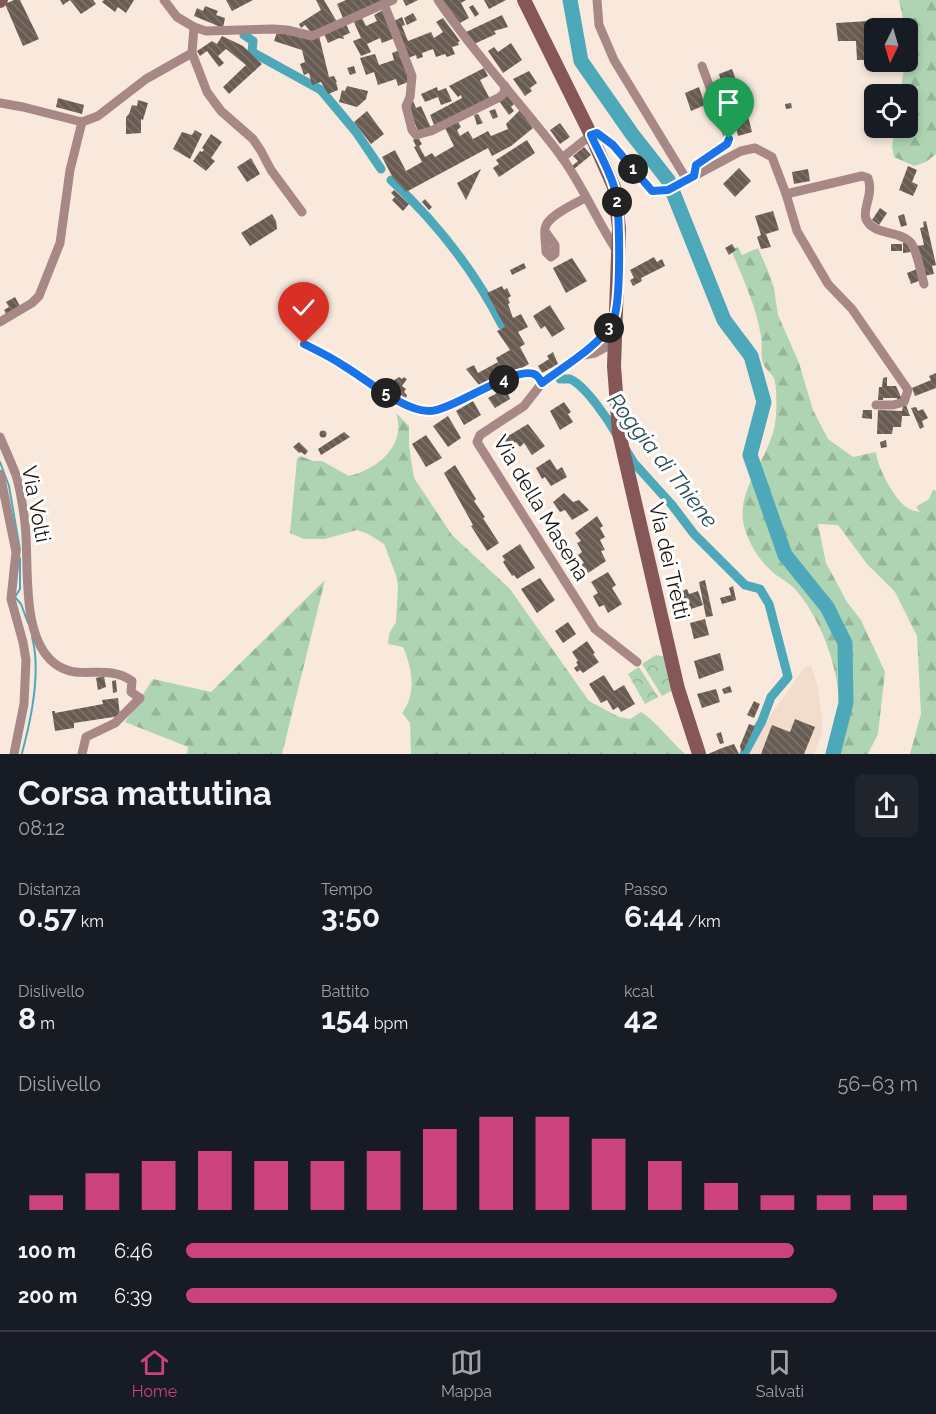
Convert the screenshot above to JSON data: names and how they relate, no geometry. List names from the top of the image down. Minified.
{"streets":{"street":["Via Volti","Via della Masena","Via dei Tretti"]},"crossings":[["Via della Masena","Via dei Tretti"]],"water":["Roggia di Thiene"],"north":"bottom","page":{"pins":["1","2","3","4","5"],"heading":["Corsa mattutina","08:12"],"stats":[["Distanza","0.57 km"],["Tempo","3:50"],["Passo","6:44 /km"],["Dislivello","8 m"],["Battito","154 bpm"],["kcal","42"]],"chart":["Dislivello","56–63 m"],"list":[{"name":"100 m","note":"6:46"},{"name":"200 m","note":"6:39"}],"tabs":["Home","Mappa","Salvati"]}}
